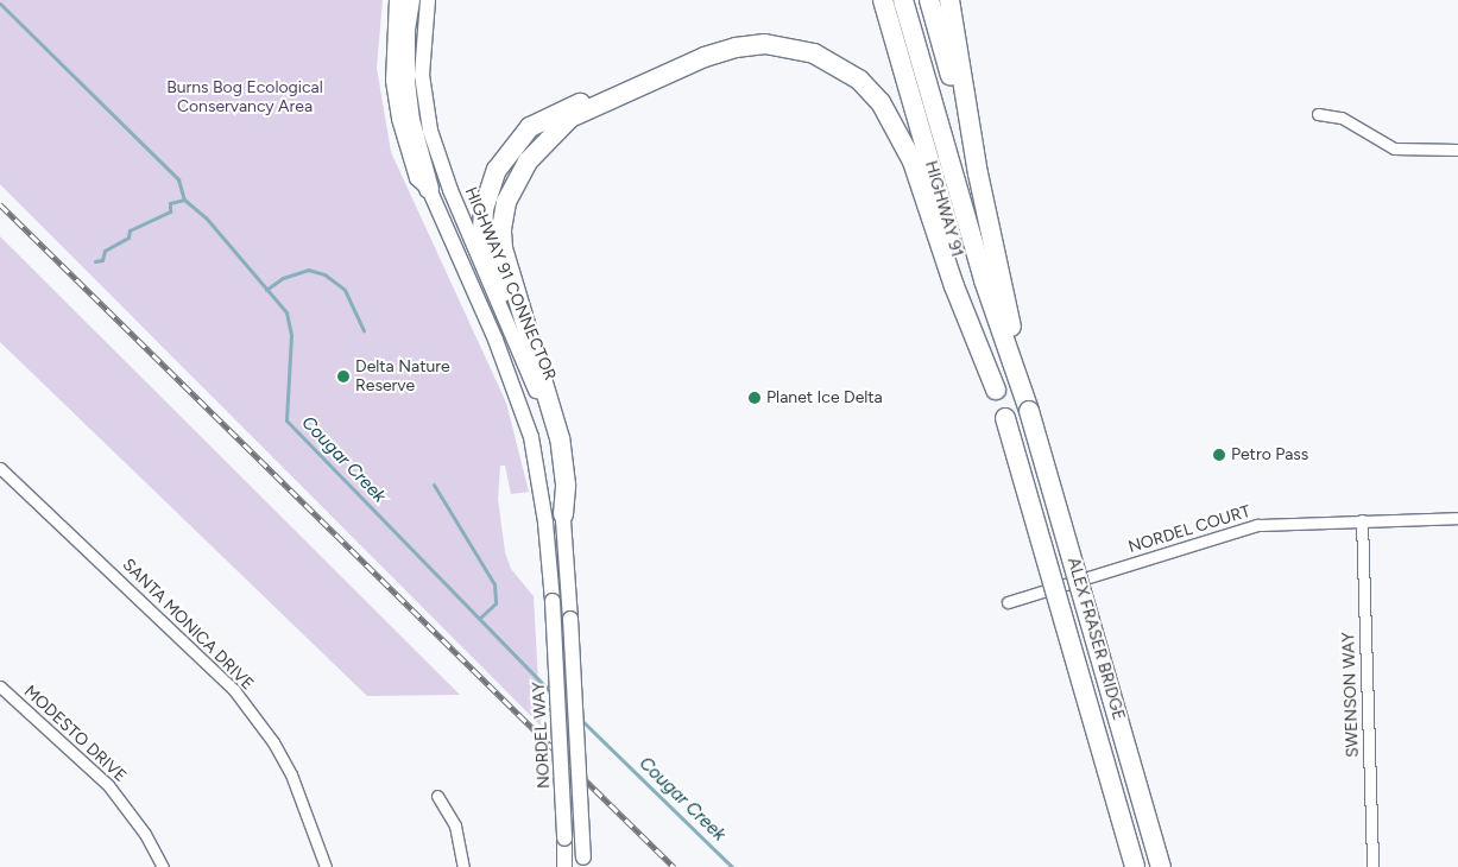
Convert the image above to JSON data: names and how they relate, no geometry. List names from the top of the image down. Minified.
{"streets":{"highway":["HIGHWAY 91","ALEX FRASER BRIDGE"],"main road":["HIGHWAY 91 CONNECTOR","NORDEL WAY"],"street":["NORDEL COURT","SANTA MONICA DRIVE","SWENSON WAY","MODESTO DRIVE"]},"crossings":[["HIGHWAY 91","ALEX FRASER BRIDGE"],["NORDEL COURT","SWENSON WAY"]],"water":["Cougar Creek"],"parks":["Burns Bog Ecological Conservancy Area"],"places":["Delta Nature Reserve","Planet Ice Delta","Petro Pass"]}
